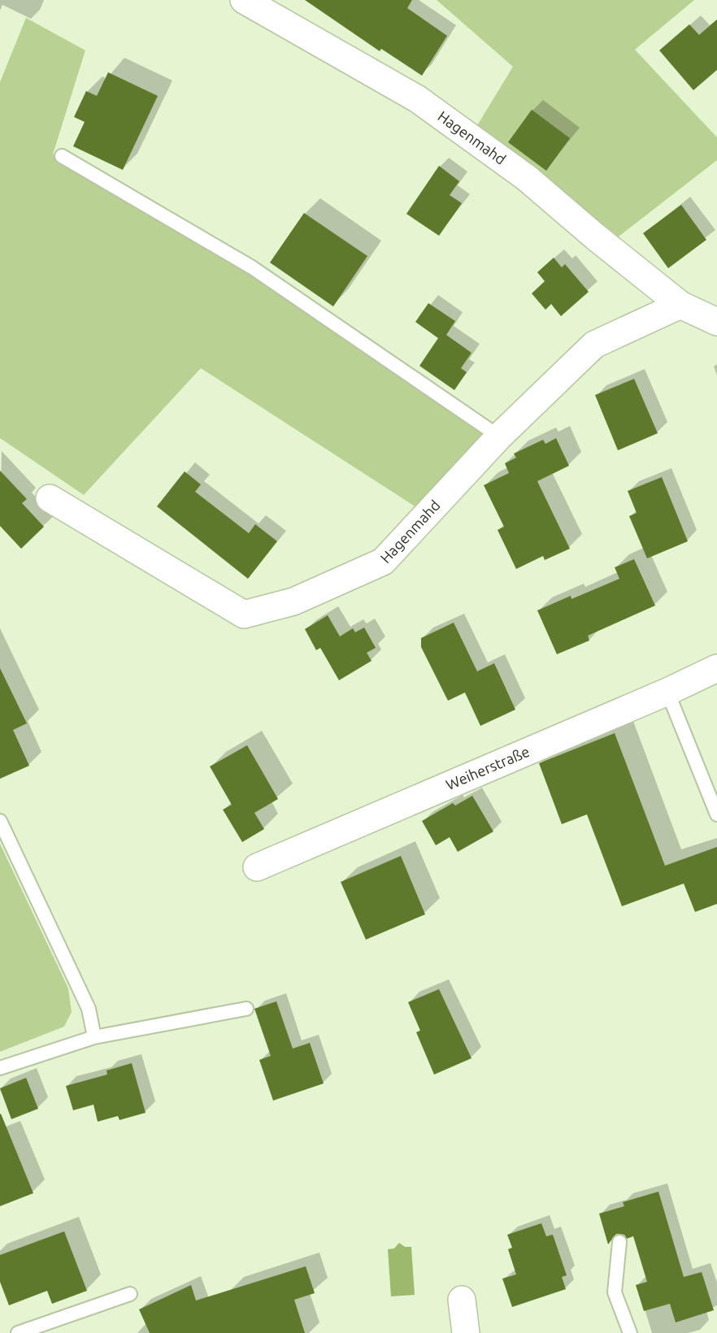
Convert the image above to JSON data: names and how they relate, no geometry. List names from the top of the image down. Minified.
{"streets":{"street":["Hagenmahd","Weiherstraße"]}}
